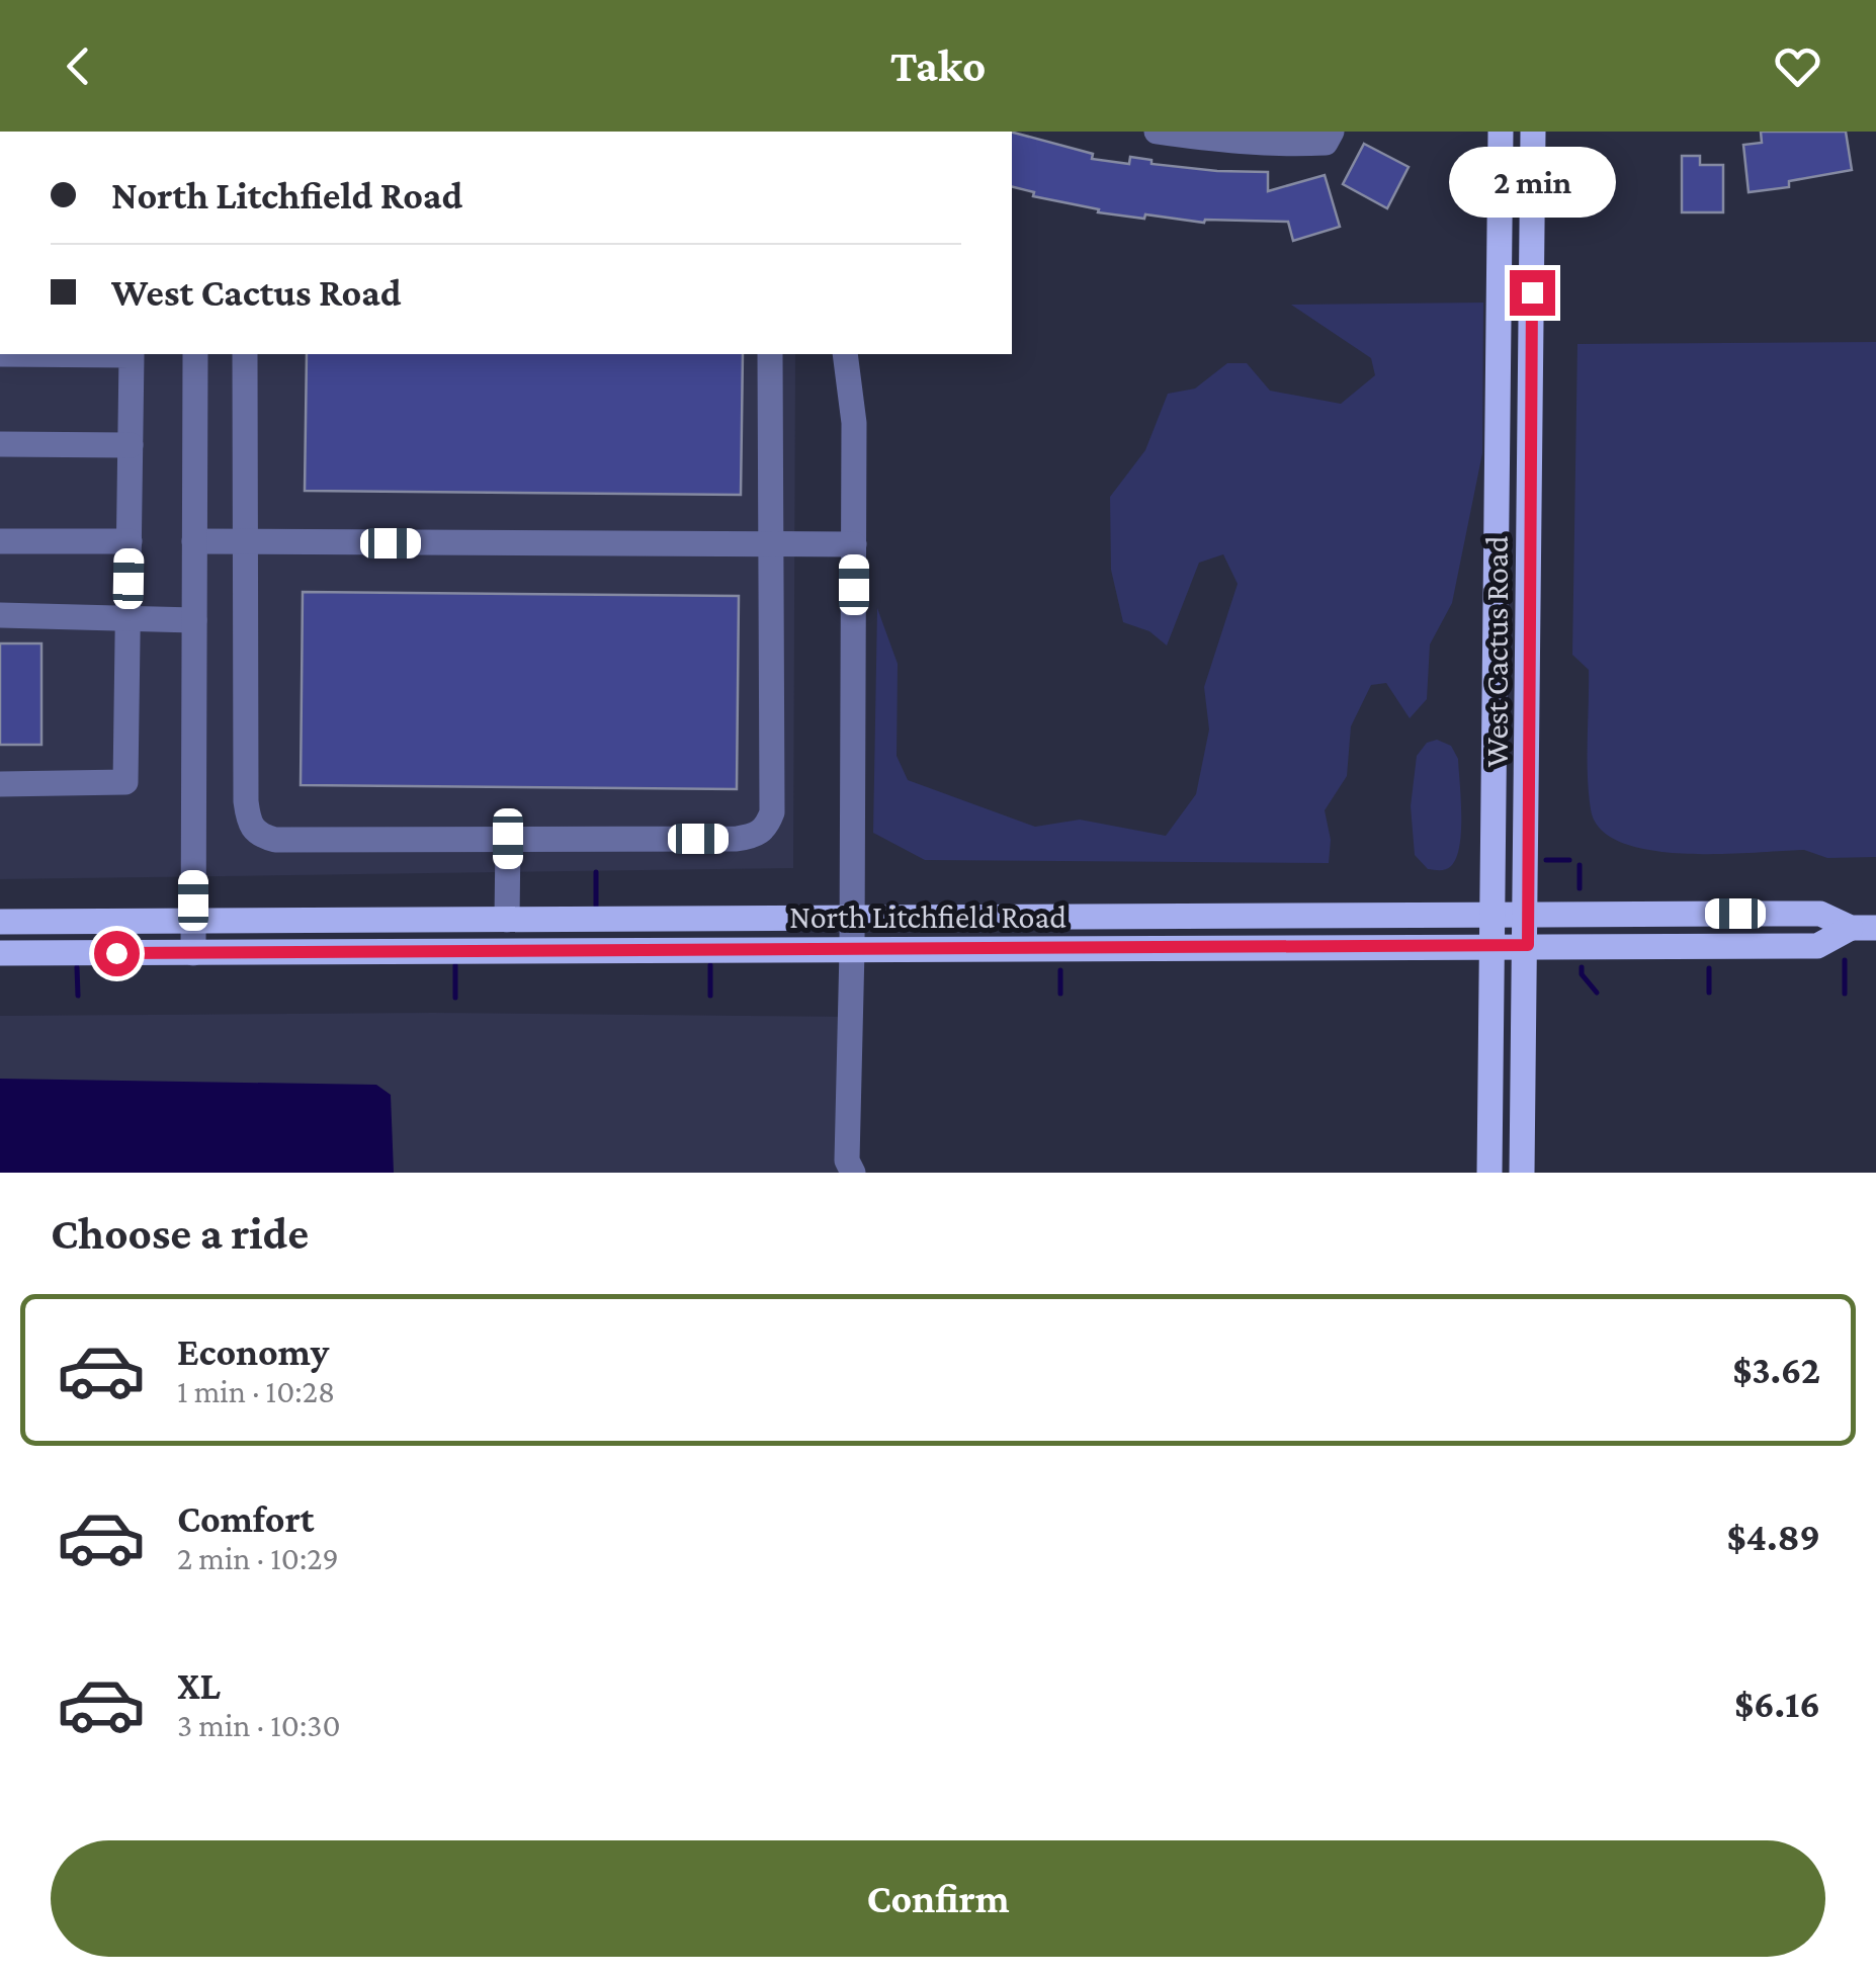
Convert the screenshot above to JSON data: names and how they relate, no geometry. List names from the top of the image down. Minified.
{"streets":{"main road":["West Cactus Road","North Litchfield Road"]},"crossings":[["West Cactus Road","North Litchfield Road"]],"page":{"header":"Tako","banner":["North Litchfield Road","West Cactus Road"],"bubble":"2 min","heading":"Choose a ride","list":[{"name":"Economy","note":"1 min · 10:28","value":"$3.62"},{"name":"Comfort","note":"2 min · 10:29","value":"$4.89"},{"name":"XL","note":"3 min · 10:30","value":"$6.16"}],"buttons":"Confirm"}}
